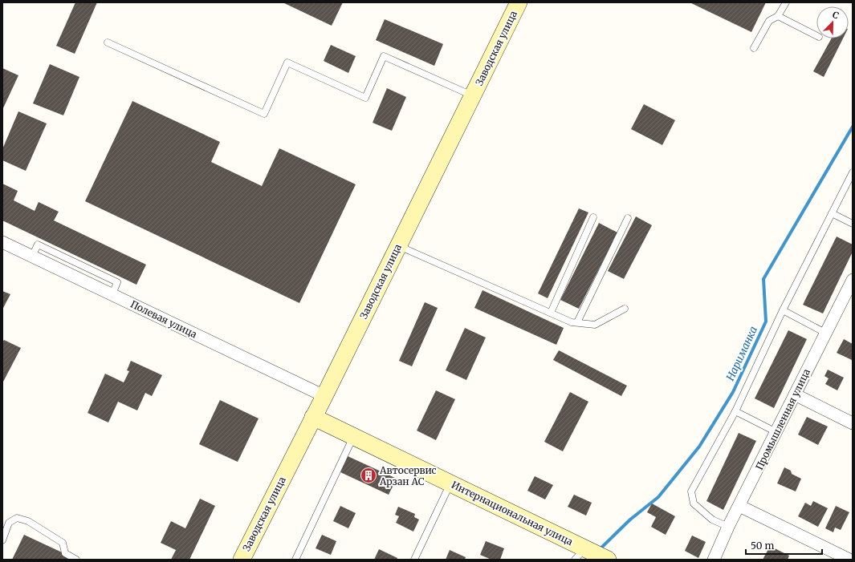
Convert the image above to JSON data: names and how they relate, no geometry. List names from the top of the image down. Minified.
{"streets":{"street":["Заводская улица","Полевая улица","Промышленная улица","Интернациональная улица"]},"crossings":[["Заводская улица","Полевая улица"],["Заводская улица","Интернациональная улица"]],"water":["Нариманка"],"places":{"building":["Автосервис Арзан АС"]},"scale_bar":"50 m","north":"top right"}
